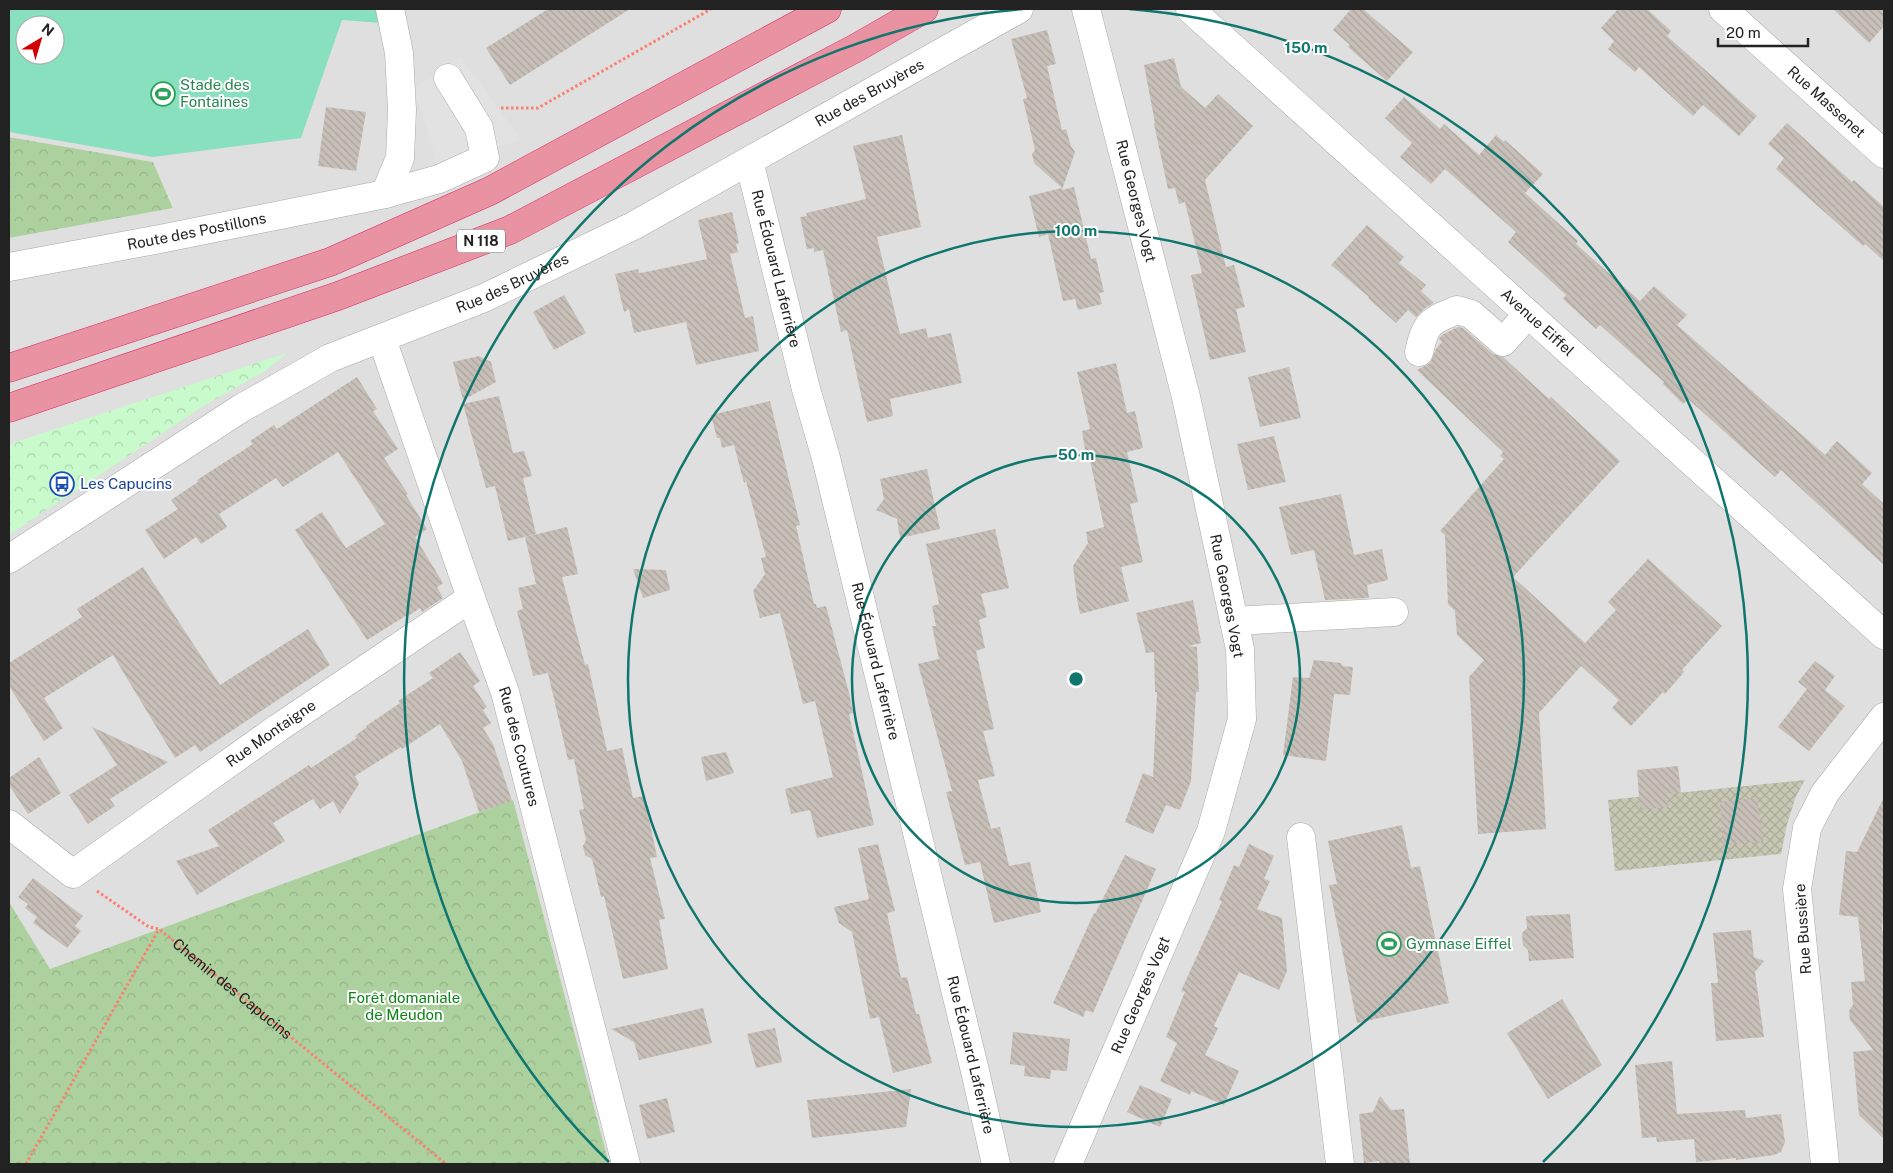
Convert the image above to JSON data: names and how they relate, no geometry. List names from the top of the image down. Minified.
{"streets":{"highway":["N 118"],"street":["Rue des Bruyères","Rue Massenet","Rue Georges Vogt","Route des Postillons","Rue Édouard Laferrière","Avenue Eiffel","Rue Montaigne","Rue des Coutures","Rue Bussière"],"path":["Chemin des Capucins"]},"crossings":[["Rue des Bruyères","Rue Édouard Laferrière"],["Rue des Bruyères","Rue des Coutures"],["Rue Montaigne","Rue des Coutures"],["Rue Montaigne","Chemin des Capucins"]],"parks":["Forêt domaniale de Meudon"],"places":{"sports":["Stade des Fontaines","Gymnase Eiffel"],"bus stop":["Les Capucins"]},"scale_bar":"20 m","north":"top right","rings":["150 m","100 m","50 m"]}
